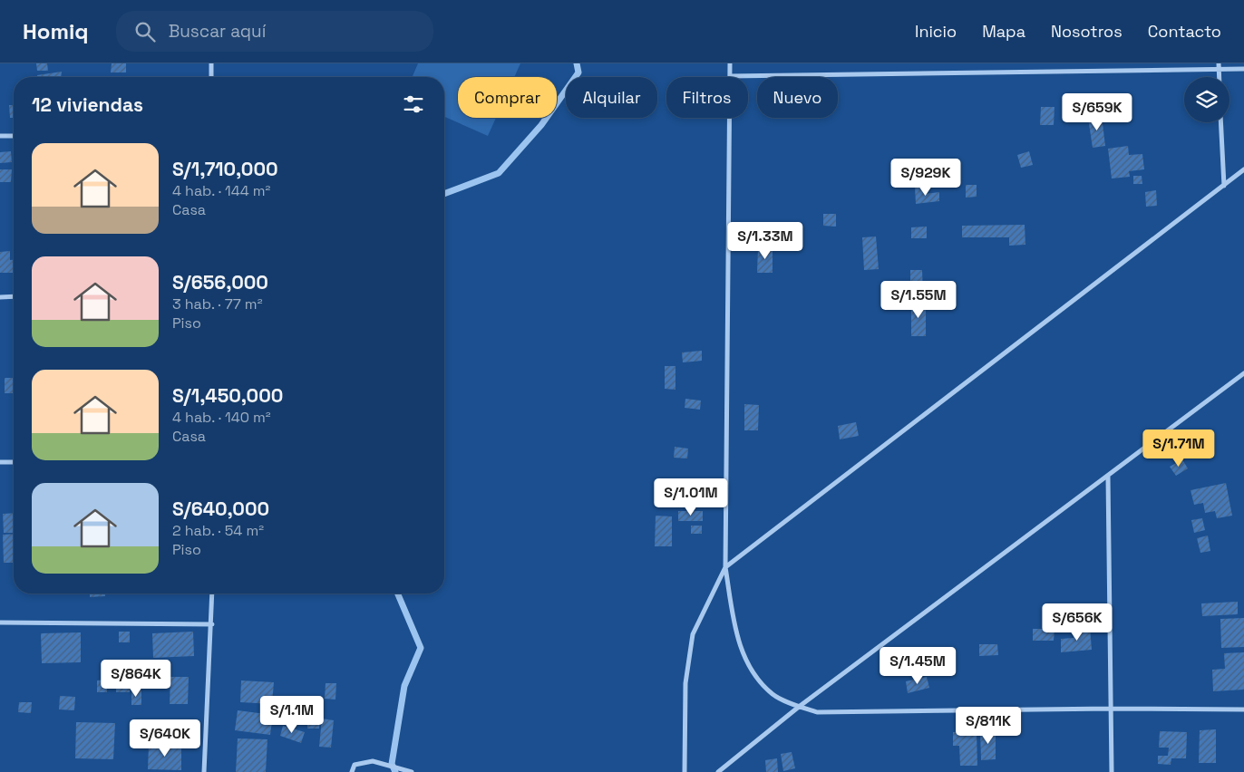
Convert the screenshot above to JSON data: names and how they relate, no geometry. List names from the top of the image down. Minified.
{"page":{"header":"Homiq","search":"Buscar aquí","nav":["Inicio","Mapa","Nosotros","Contacto"],"chip":["Comprar","Alquilar","Filtros","Nuevo"],"heading":"12 viviendas","price":["S/659K","S/929K","S/1.33M","S/1.55M","S/1.71M","S/1.01M","S/656K","S/1.45M","S/864K","S/1.1M","S/811K","S/640K"],"list":[{"name":"S/1,710,000","note":"4 hab. · 144 m² · Casa"},{"name":"S/656,000","note":"3 hab. · 77 m² · Piso"},{"name":"S/1,450,000","note":"4 hab. · 140 m² · Casa"},{"name":"S/640,000","note":"2 hab. · 54 m² · Piso"}]}}
